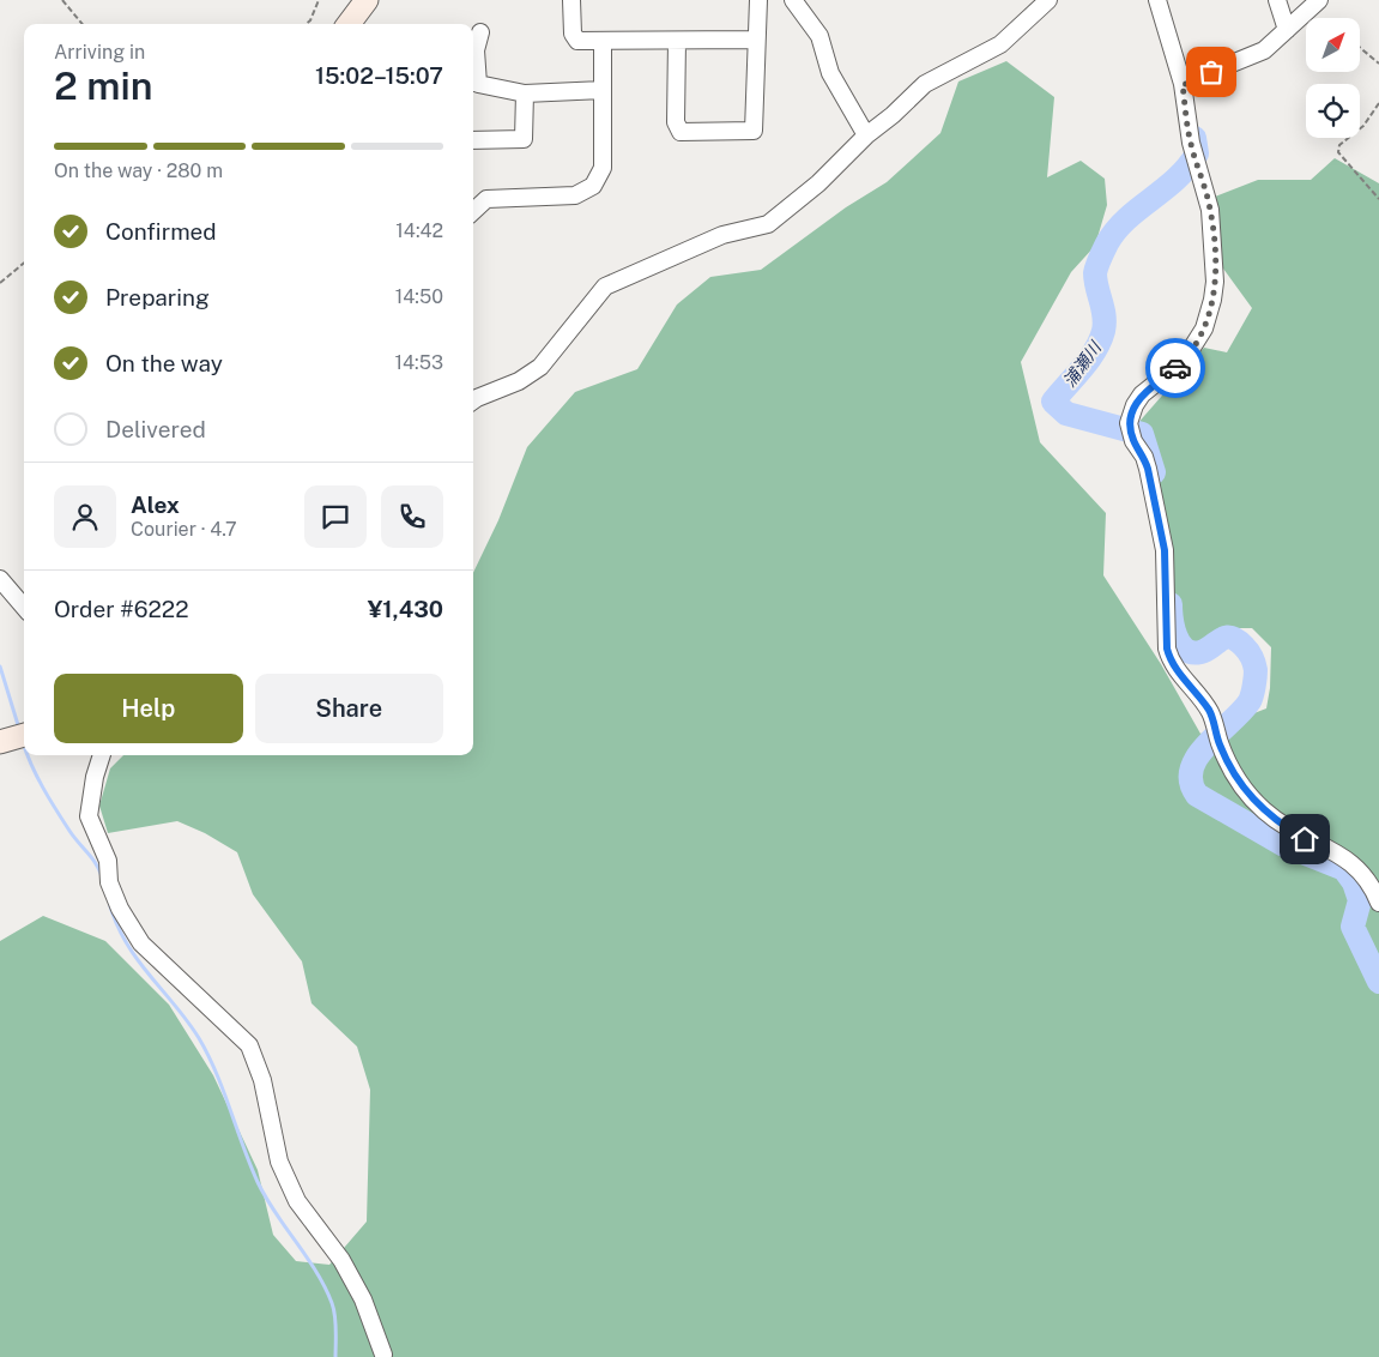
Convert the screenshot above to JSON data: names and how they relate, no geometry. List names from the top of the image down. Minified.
{"water":["浦瀬川"],"north":"top right","page":{"heading":["2 min","Arriving in","15:02–15:07"],"panel":["Alex","Courier · 4.7","Order #6222","¥1,430"],"bar":"On the way · 280 m","list":[["Confirmed","14:42"],["Preparing","14:50"],["On the way","14:53"],"Delivered"],"buttons":["Help","Share"]}}
